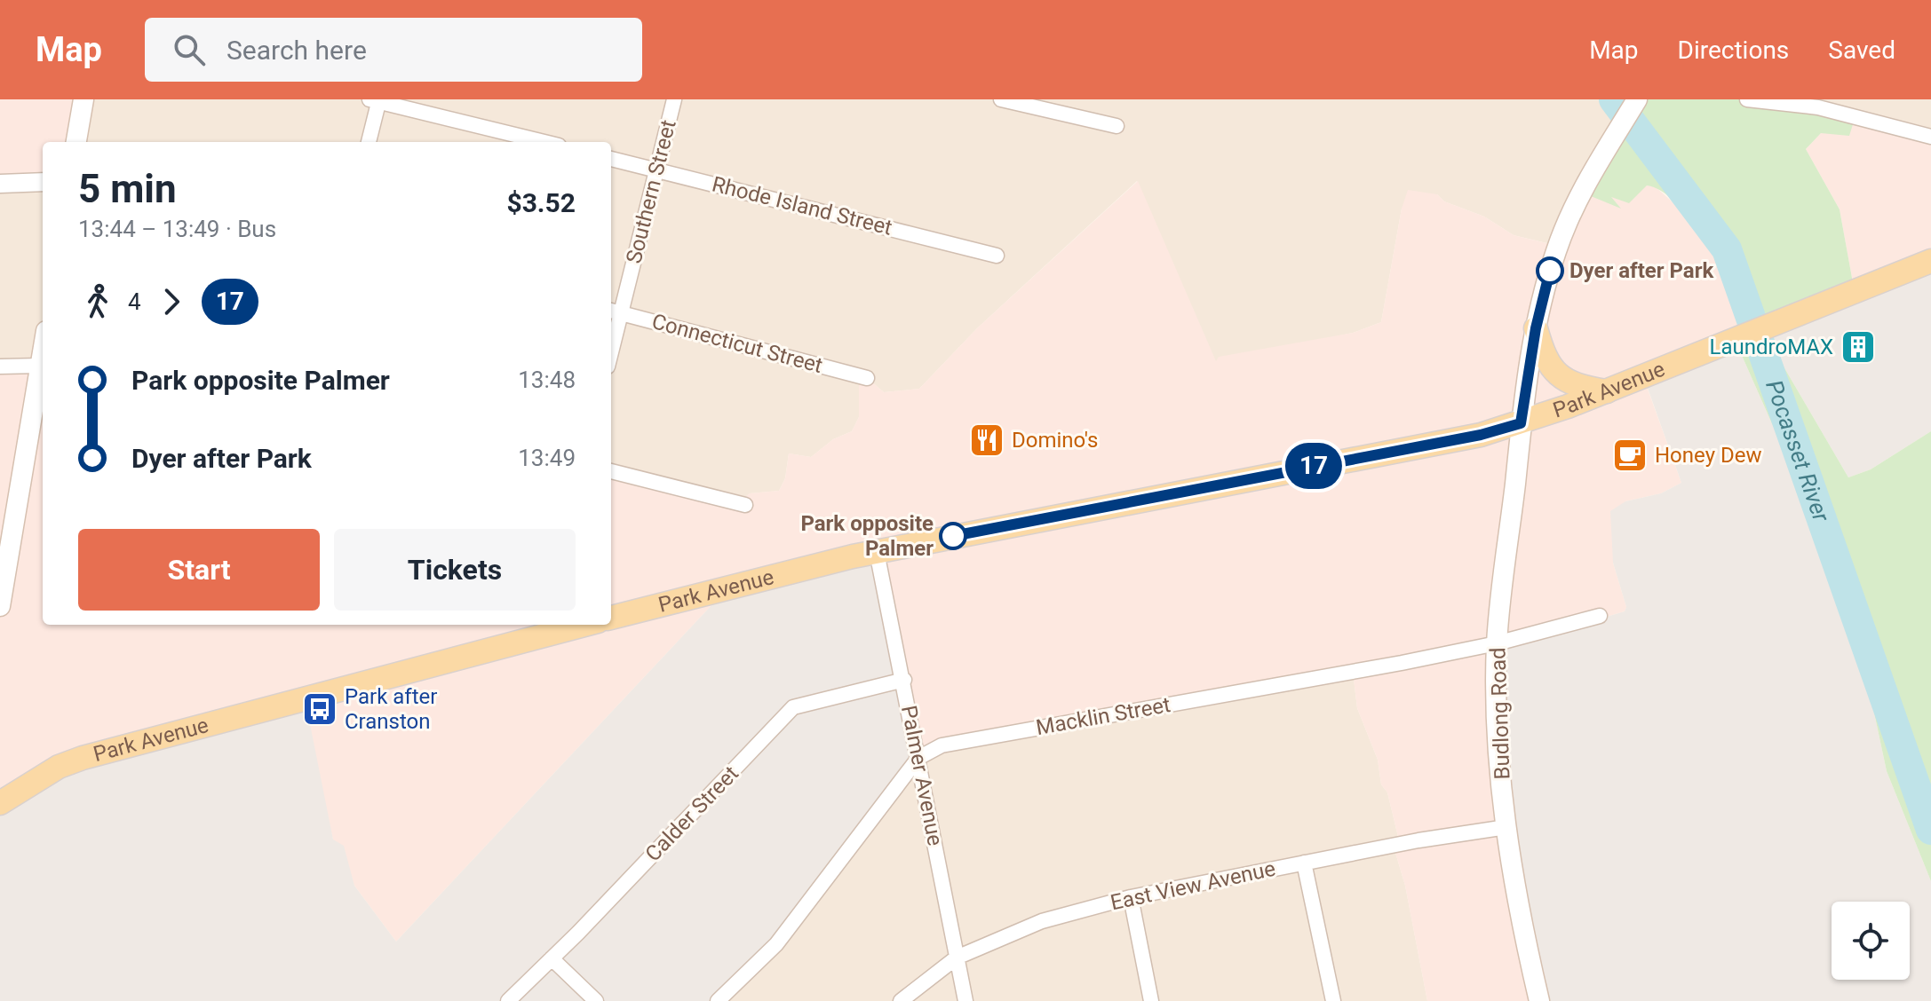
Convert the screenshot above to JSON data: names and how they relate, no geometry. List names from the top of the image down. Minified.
{"streets":{"main road":["Park Avenue","Budlong Road"],"street":["Southern Street","Rhode Island Street","Connecticut Street","Macklin Street","Palmer Avenue","Calder Street","East View Avenue"]},"crossings":[["Southern Street","Rhode Island Street"],["Southern Street","Connecticut Street"],["Park Avenue","Budlong Road"],["Park Avenue","Palmer Avenue"],["Budlong Road","Macklin Street"],["Budlong Road","East View Avenue"],["Macklin Street","Palmer Avenue"],["Palmer Avenue","Calder Street"],["Palmer Avenue","East View Avenue"]],"water":["Pocasset River"],"places":{"other":["Dyer after Park","Park opposite Palmer"],"building":["LaundroMAX"],"restaurant":["Domino's"],"cafe":["Honey Dew"],"bus stop":["Park after Cranston"]},"lines":["bus line 17"],"page":{"header":"Map","search":"Search here","nav":["Map","Directions","Saved"],"on_map":"17","heading":["5 min","13:44 – 13:49 · Bus","$3.52"],"legs":["4","17"],"list":[{"name":"Park opposite Palmer","value":"13:48"},{"name":"Dyer after Park","value":"13:49"}],"buttons":["Start","Tickets"]}}
